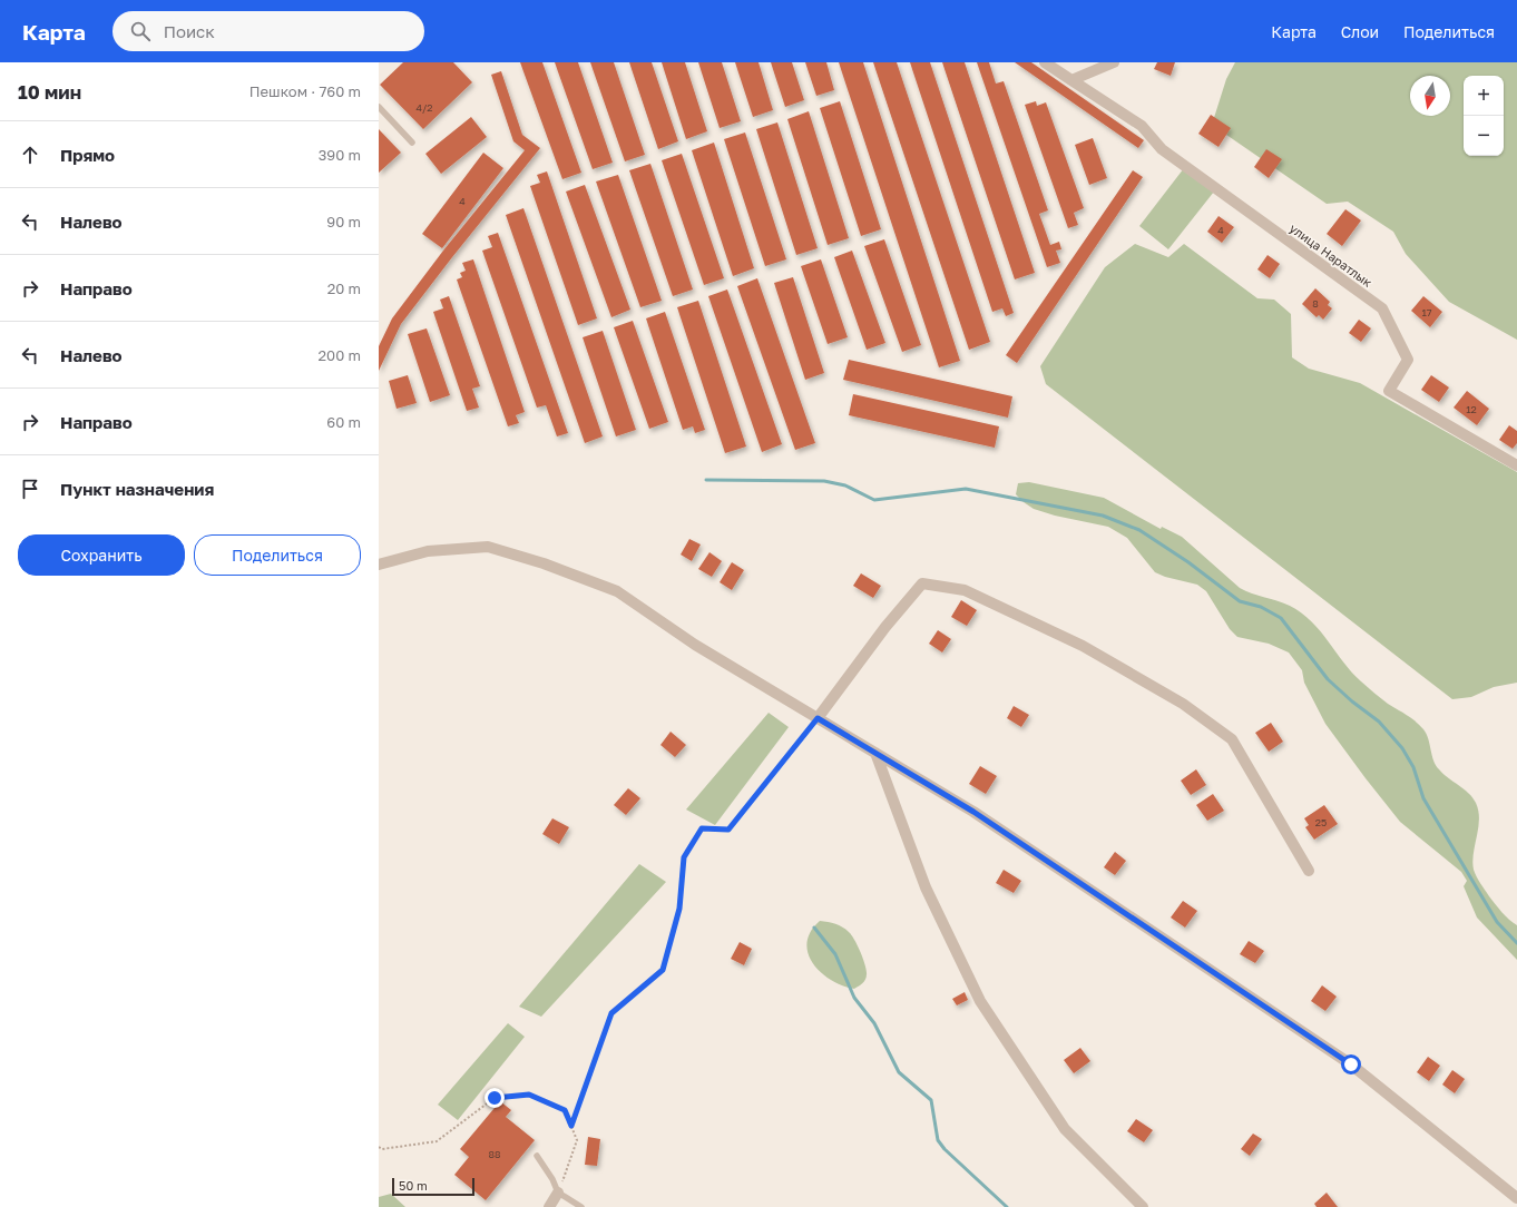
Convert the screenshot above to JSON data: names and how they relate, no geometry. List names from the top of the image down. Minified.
{"streets":{"street":["улица Наратлык"]},"house_numbers":["4/2","4","4","8","17","12","25","88"],"scale_bar":"50 m","north":"bottom","page":{"header":"Карта","search":"Поиск","nav":["Карта","Слои","Поделиться"],"heading":["10 мин","Пешком · 760 m"],"map_buttons":["+","−"],"list":[["Прямо","390 m"],["Налево","90 m"],["Направо","20 m"],["Налево","200 m"],["Направо","60 m"],"Пункт назначения"],"buttons":["Сохранить","Поделиться"],"scale":"50 m"}}
